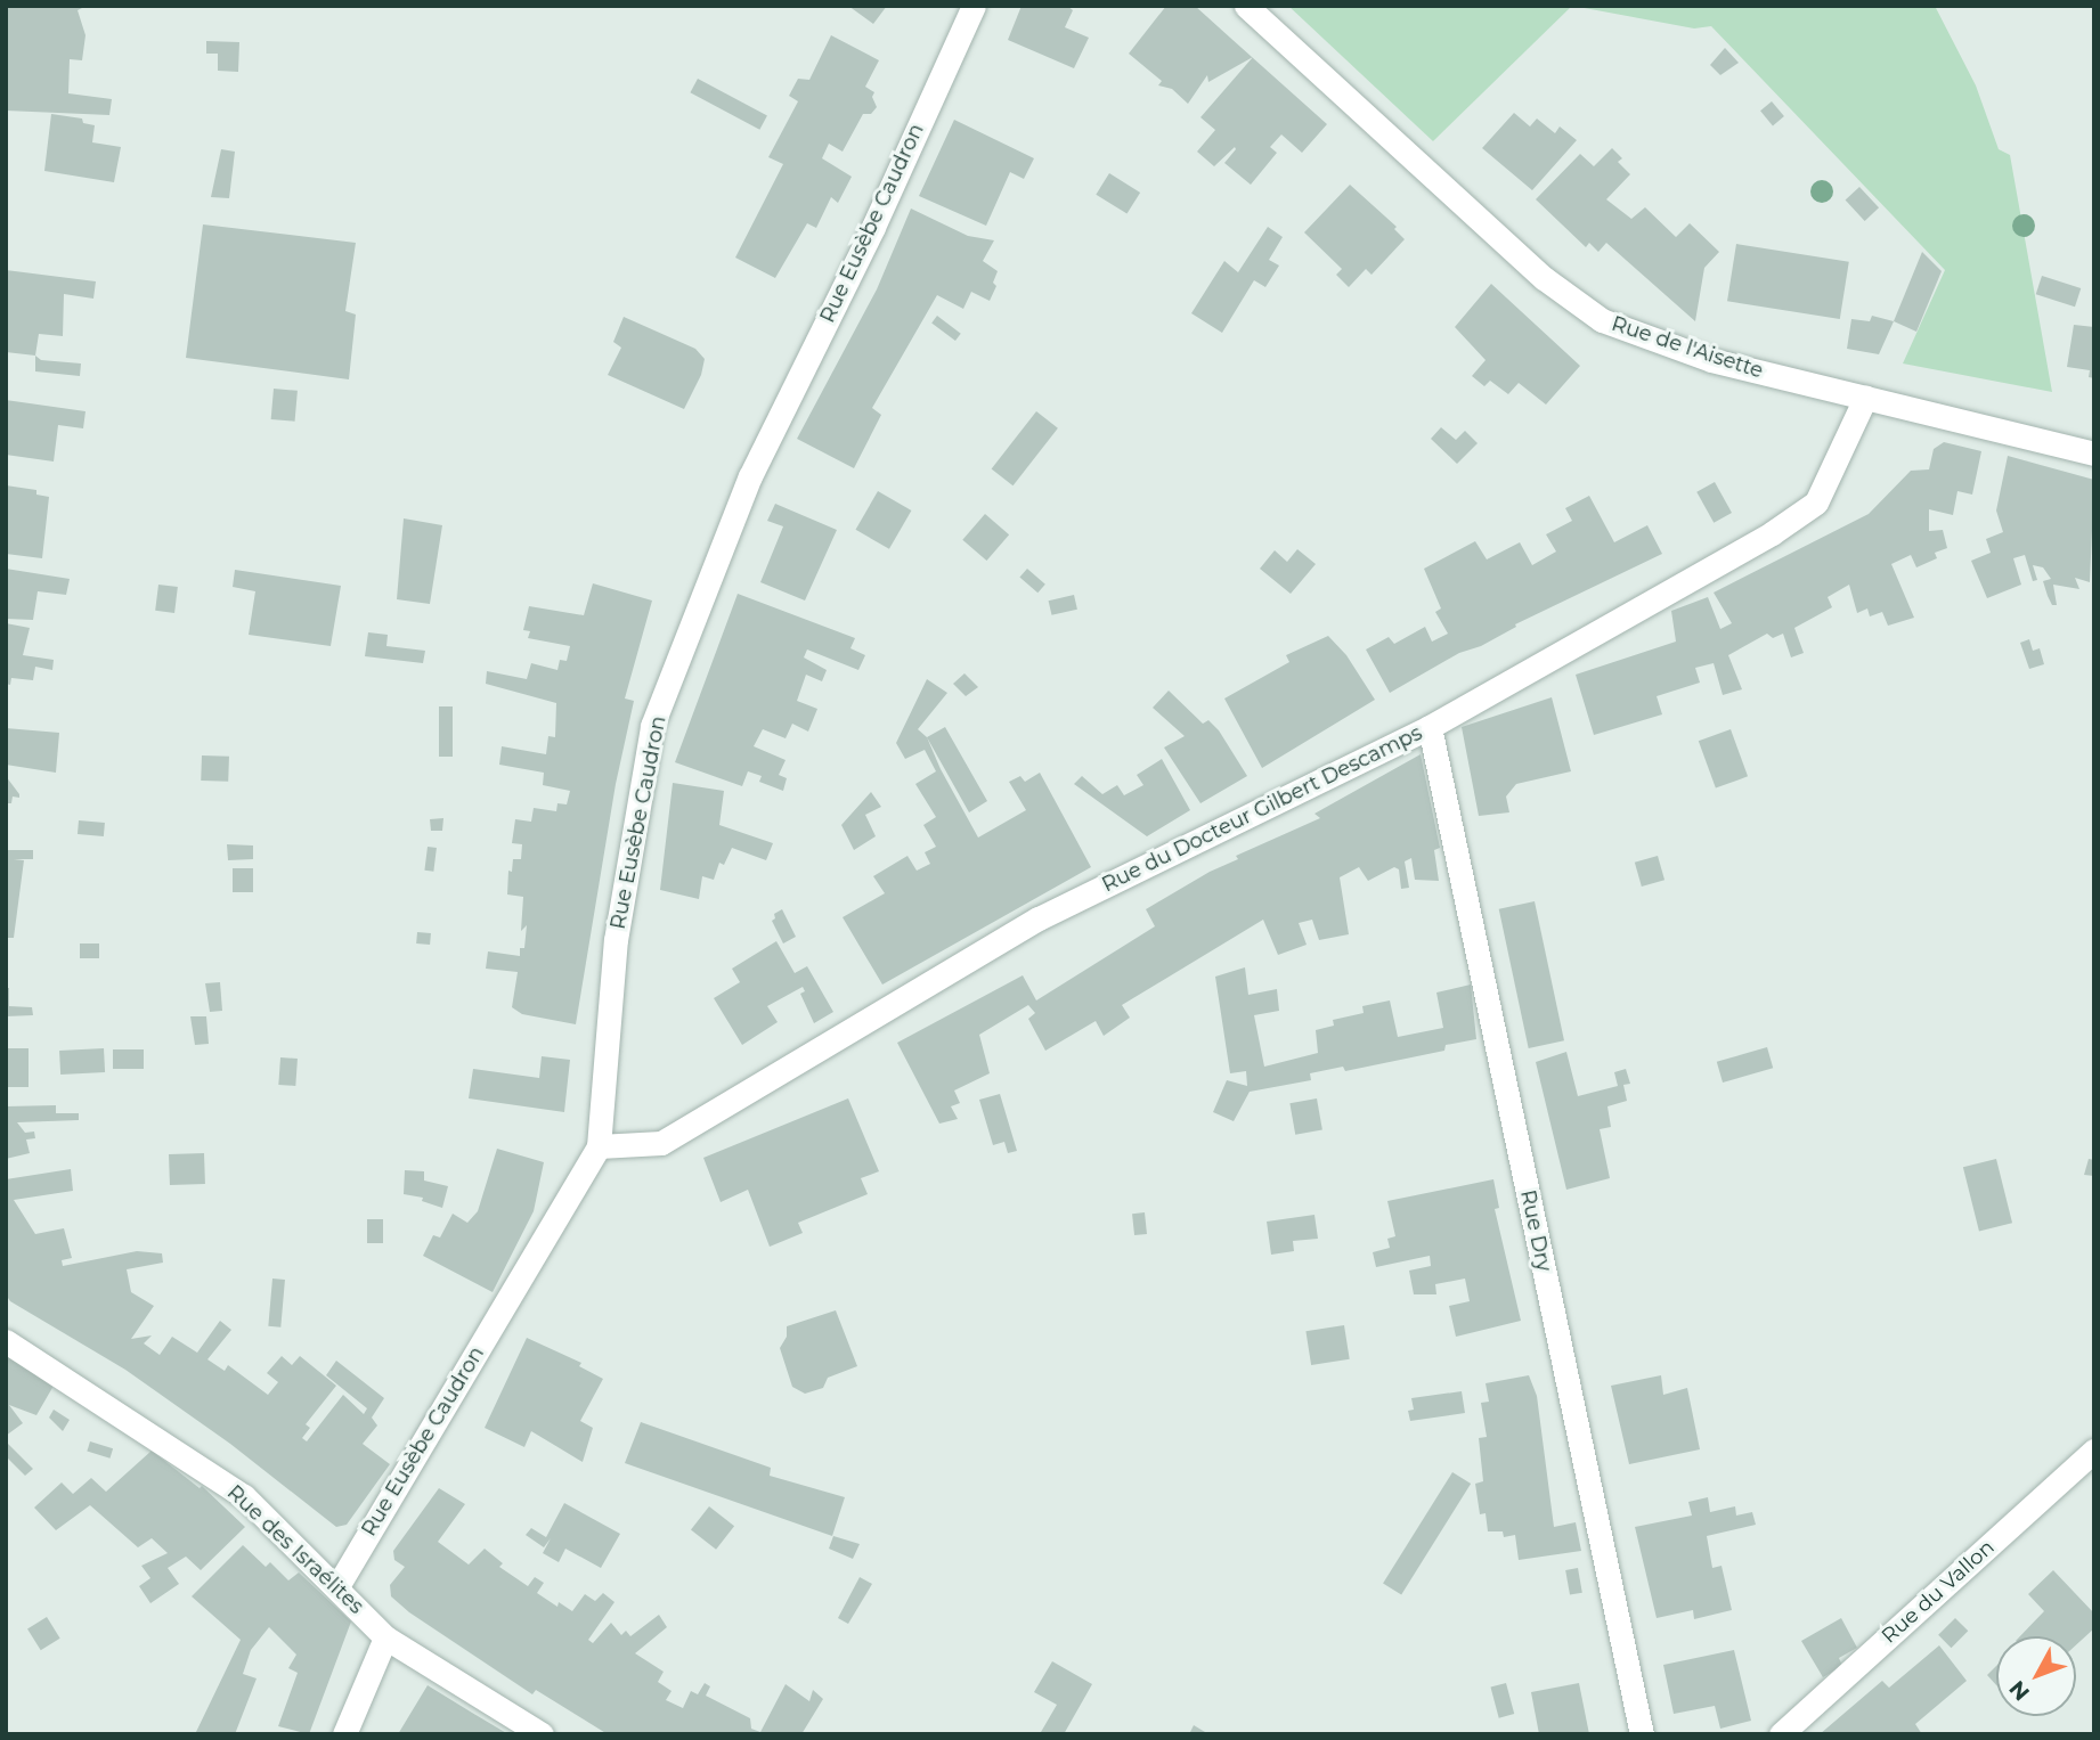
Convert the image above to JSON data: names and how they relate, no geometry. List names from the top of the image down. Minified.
{"streets":{"street":["Rue Eusèbe Caudron","Rue de l'Aisette","Rue du Docteur Gilbert Descamps","Rue Dry","Rue des Israélites","Rue du Vallon"]},"crossings":[["Rue Eusèbe Caudron","Rue du Docteur Gilbert Descamps"],["Rue Eusèbe Caudron","Rue des Israélites"],["Rue de l'Aisette","Rue du Docteur Gilbert Descamps"],["Rue du Docteur Gilbert Descamps","Rue Dry"]],"north":"bottom left"}
